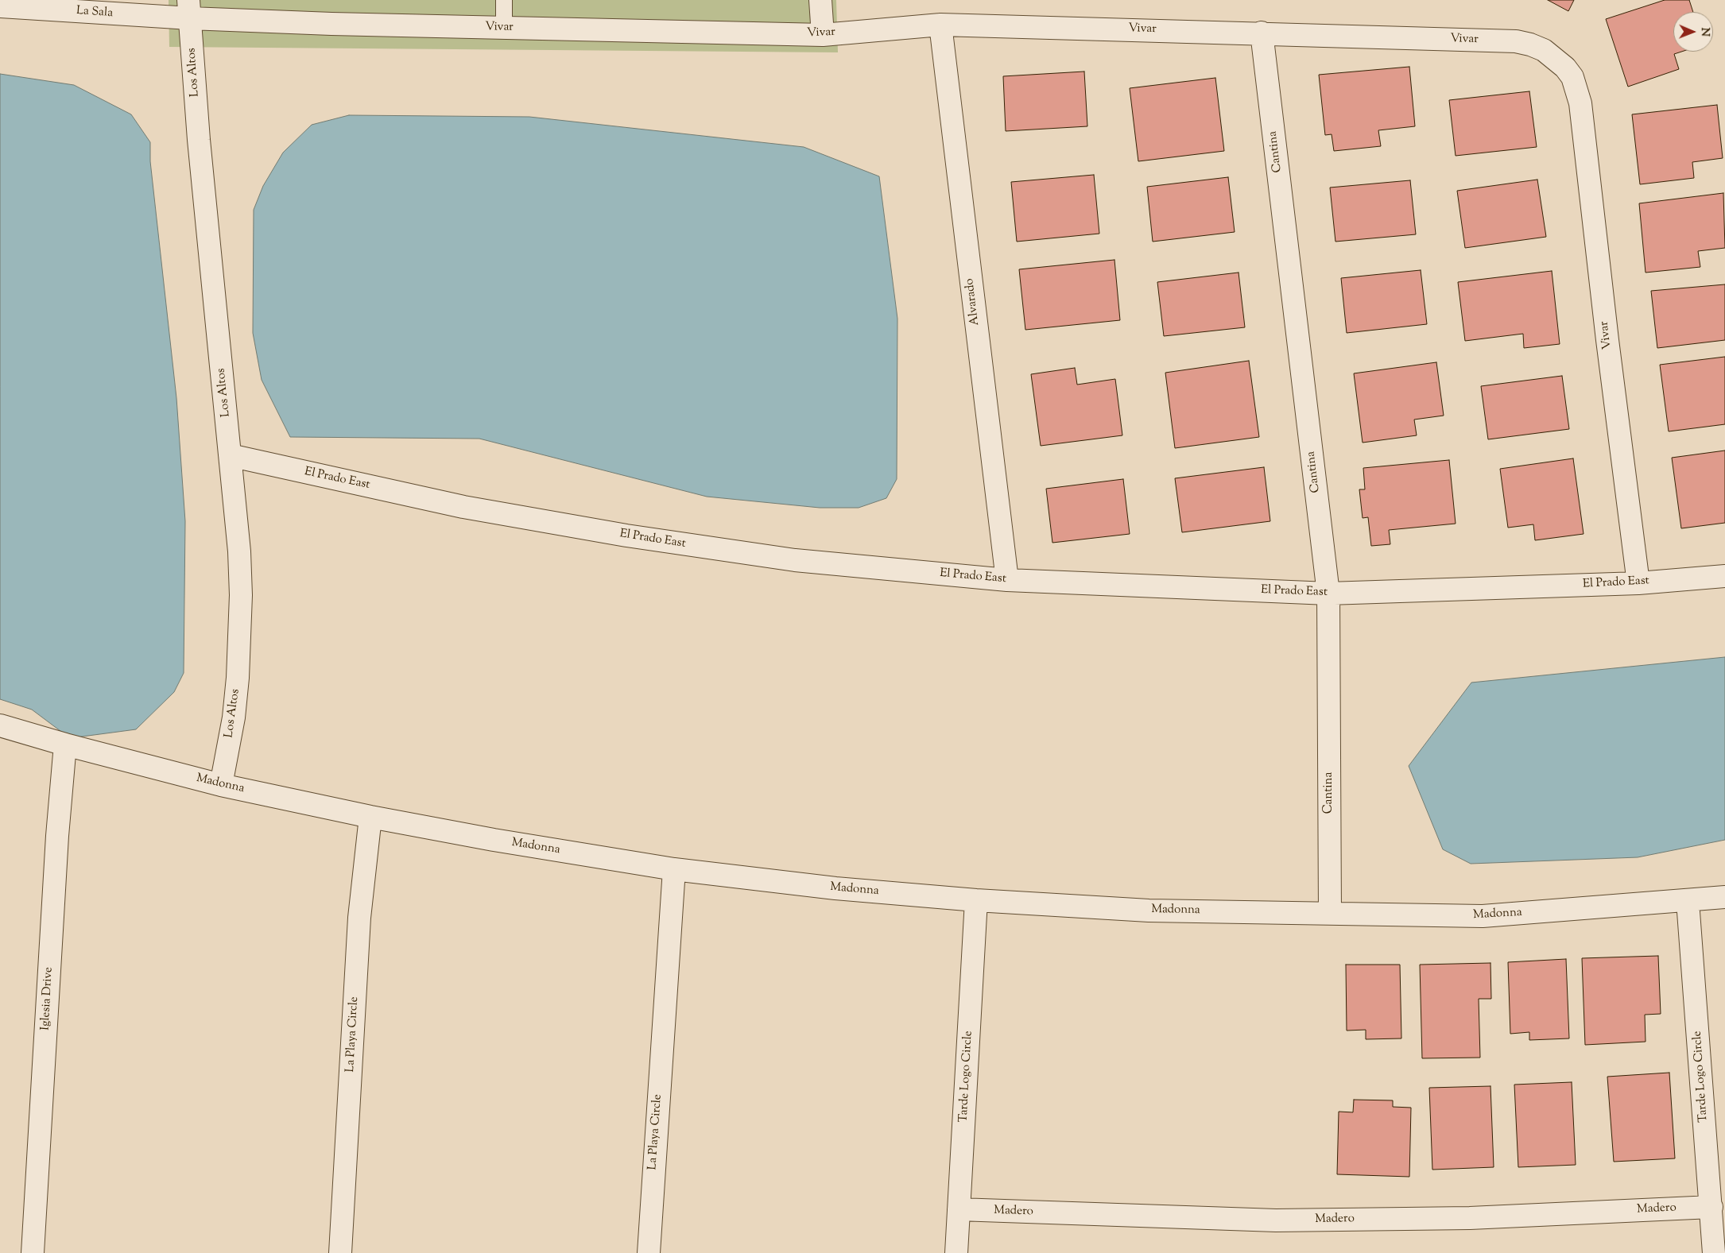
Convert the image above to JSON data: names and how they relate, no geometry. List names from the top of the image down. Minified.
{"streets":{"street":["La Sala","Vivar","Los Altos","Cantina","Alvarado","El Prado East","Madonna","Iglesia Drive","La Playa Circle","Tarde Logo Circle","Madero"]},"crossings":[["La Sala","Vivar"],["La Sala","Los Altos"],["Vivar","Los Altos"],["Vivar","Cantina"],["Vivar","Alvarado"],["Vivar","El Prado East"],["Los Altos","El Prado East"],["Los Altos","Madonna"],["Cantina","El Prado East"],["Cantina","Madonna"],["Alvarado","El Prado East"],["Madonna","Iglesia Drive"],["Madonna","La Playa Circle"],["Madonna","Tarde Logo Circle"],["Tarde Logo Circle","Madero"]],"north":"right"}
